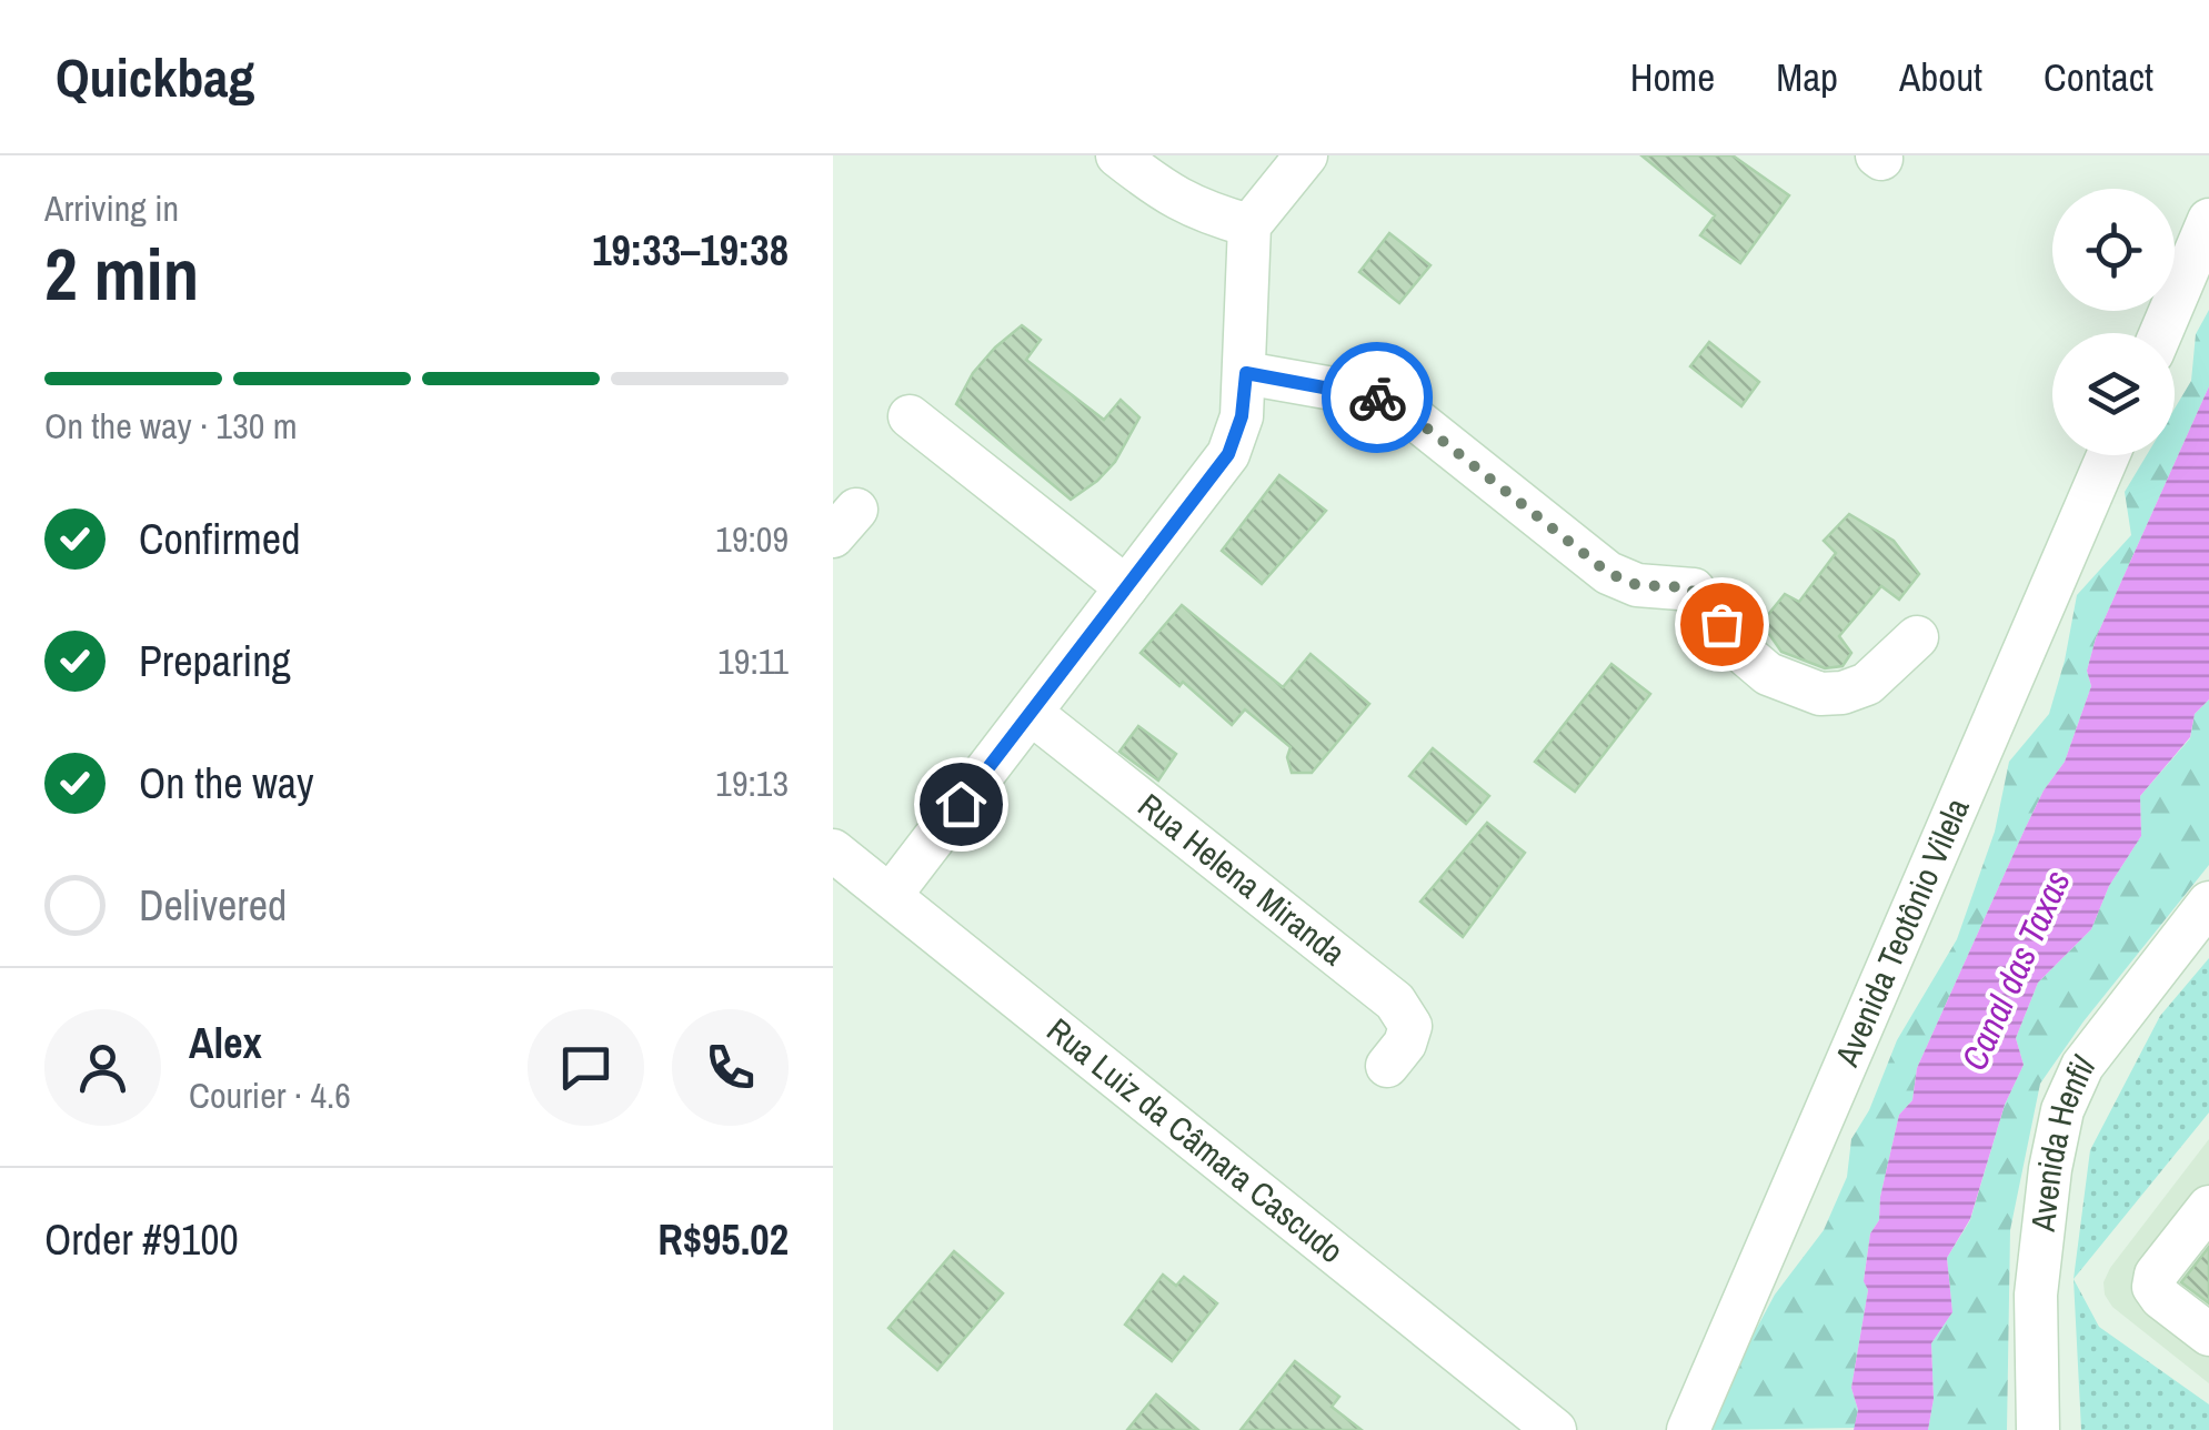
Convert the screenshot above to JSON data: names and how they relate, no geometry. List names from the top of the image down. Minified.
{"streets":{"street":["Rua Helena Miranda","Avenida Teotônio Vilela","Rua Luiz da Câmara Cascudo","Avenida Henfil"]},"water":["Canal das Taxas"],"page":{"header":"Quickbag","nav":["Home","Map","About","Contact"],"heading":["2 min","Arriving in","19:33–19:38"],"panel":["Alex","Courier · 4.6","Order #9100","R$95.02"],"bar":"On the way · 130 m","list":[["Confirmed","19:09"],["Preparing","19:11"],["On the way","19:13"],"Delivered"]}}
